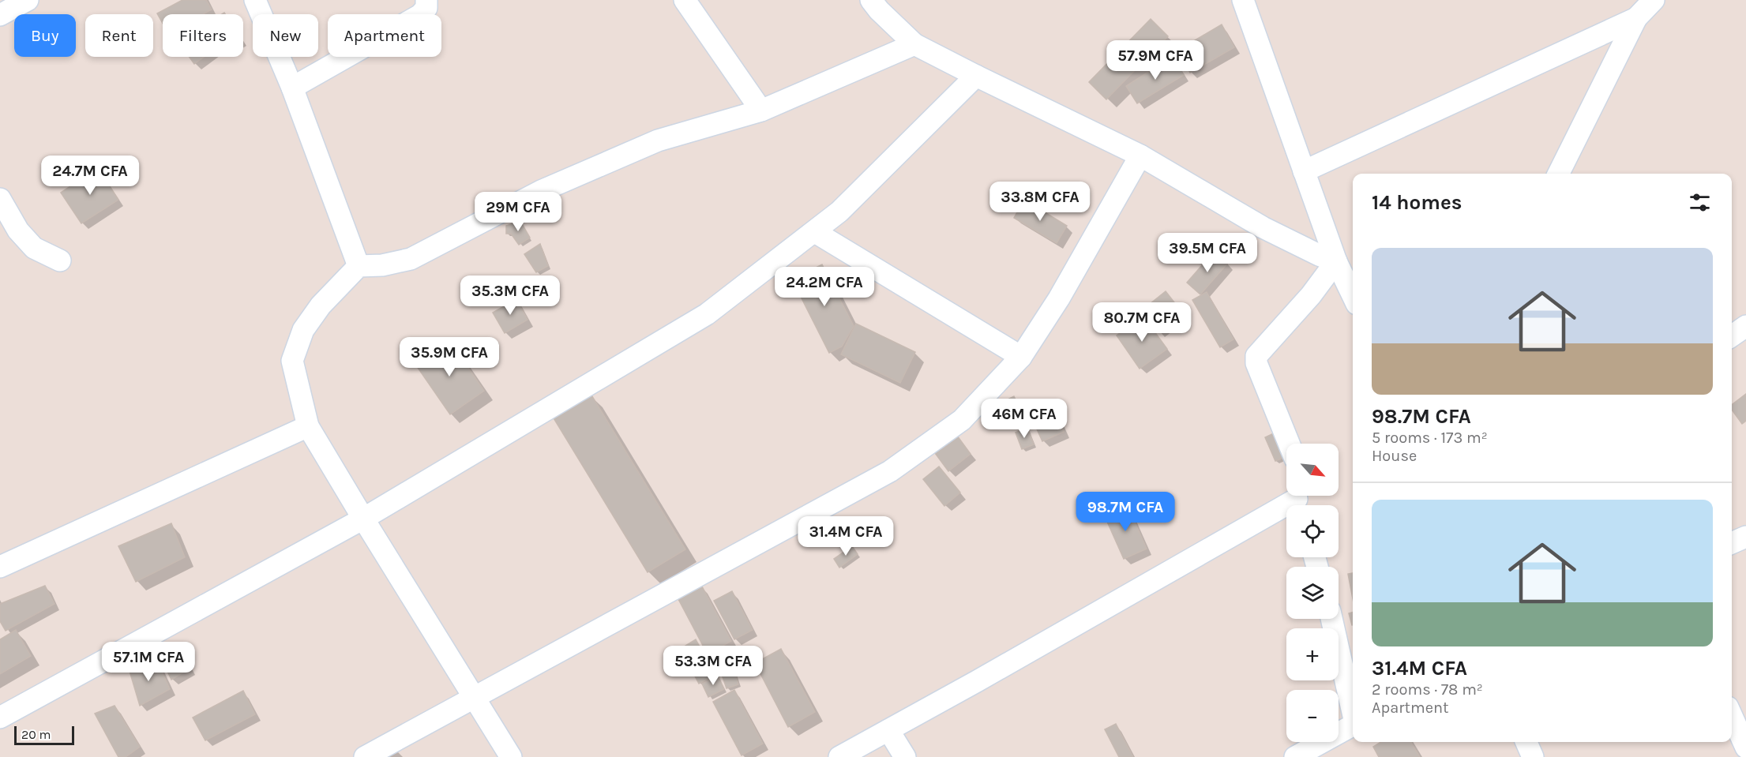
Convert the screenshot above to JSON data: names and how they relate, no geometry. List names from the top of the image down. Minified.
{"scale_bar":"20 m","north":"bottom right","page":{"chip":["Buy","Rent","Filters","New","Apartment"],"price":["57.9M CFA","24.7M CFA","33.8M CFA","29M CFA","39.5M CFA","24.2M CFA","35.3M CFA","80.7M CFA","35.9M CFA","46M CFA","98.7M CFA","31.4M CFA","57.1M CFA","53.3M CFA"],"heading":"14 homes","list":[{"name":"98.7M CFA","note":"5 rooms · 173 m² · House"},{"name":"31.4M CFA","note":"2 rooms · 78 m² · Apartment"}],"map_buttons":["+","−"],"scale":"20 m"}}
